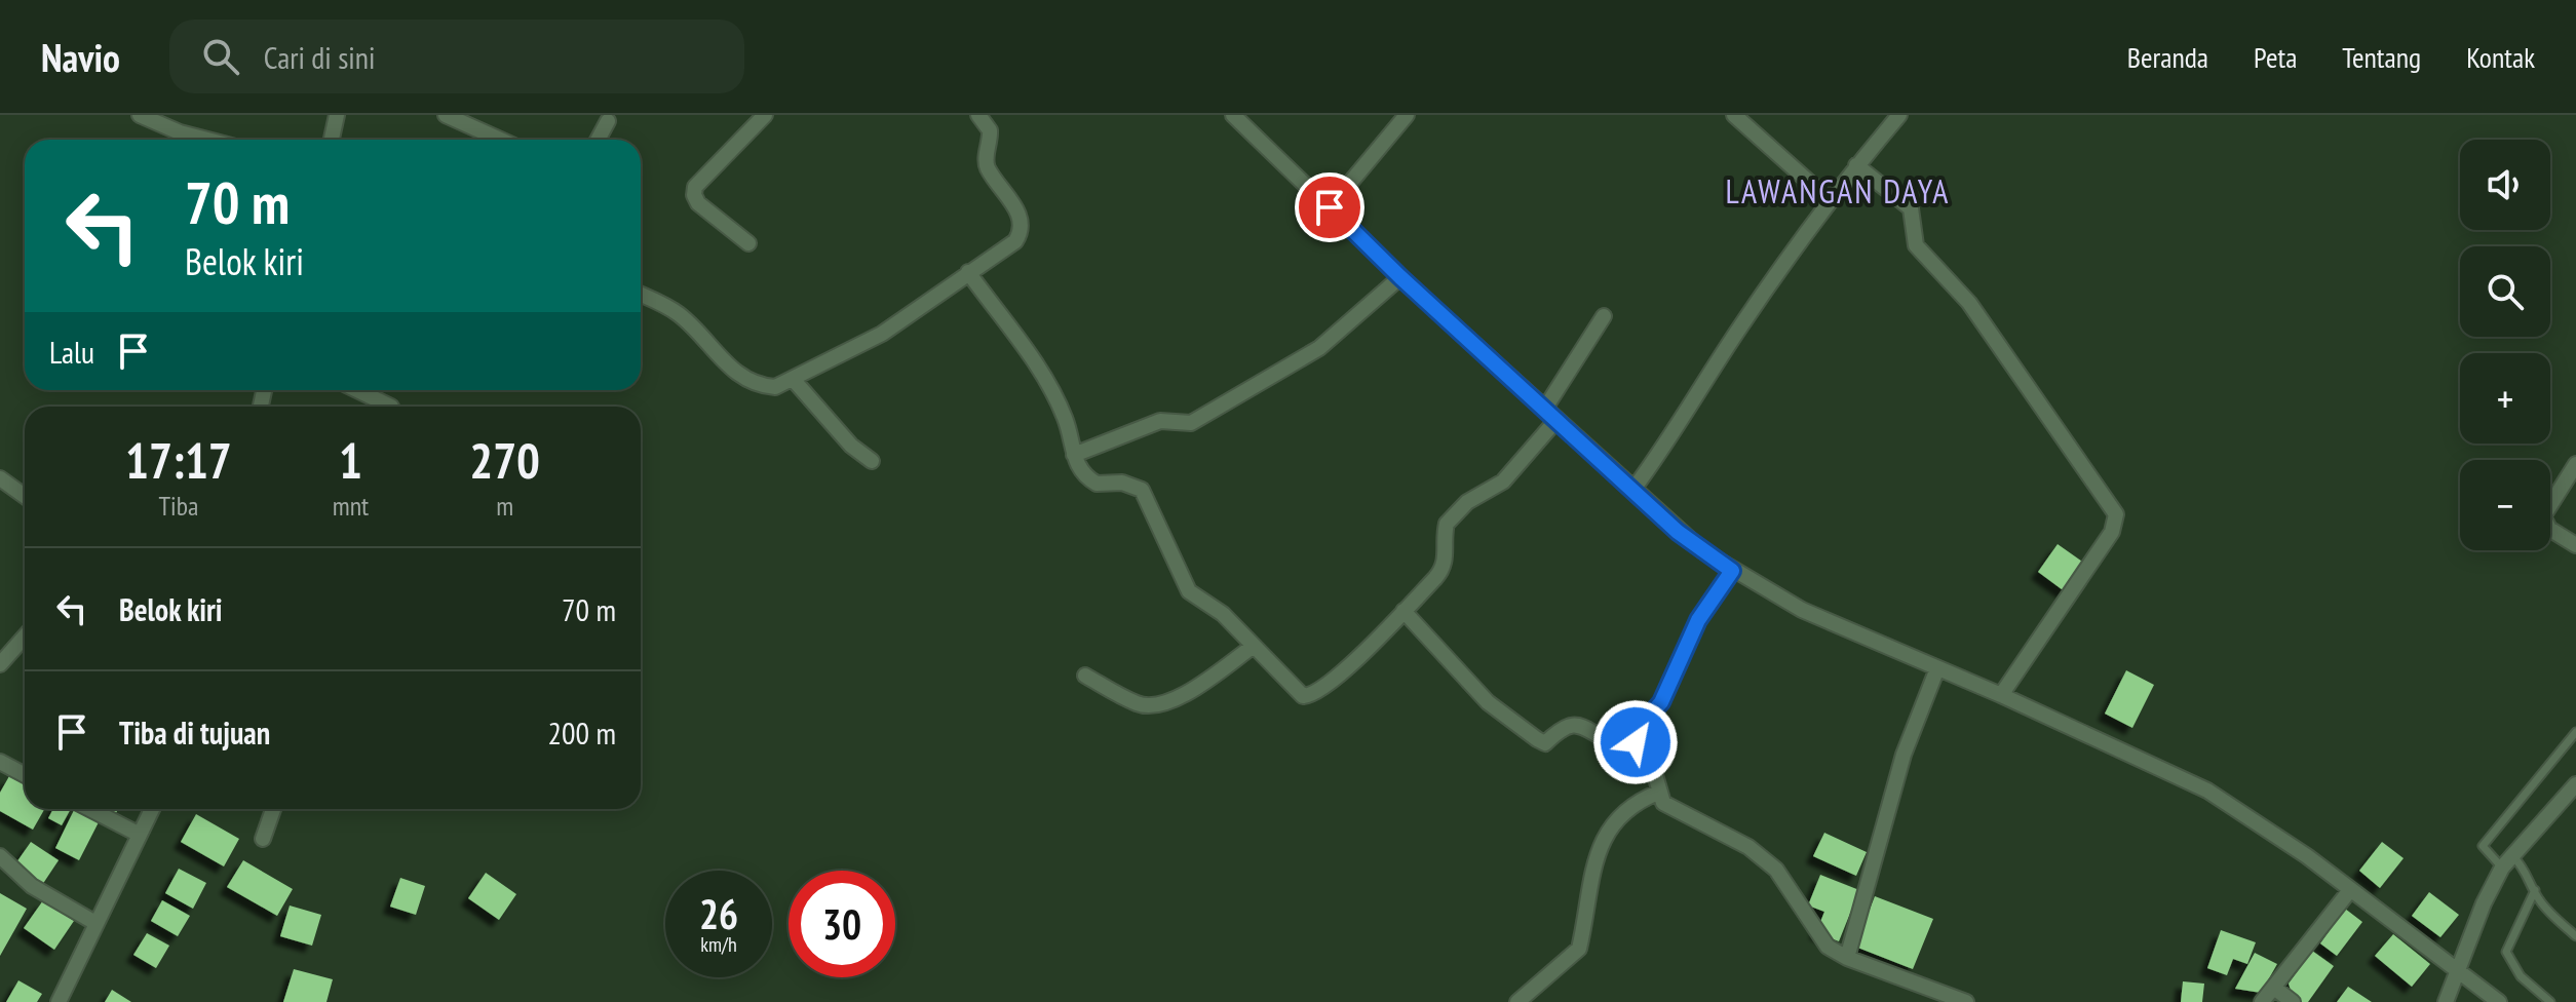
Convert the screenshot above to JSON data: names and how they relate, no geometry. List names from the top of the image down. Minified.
{"districts":["LAWANGAN DAYA"],"page":{"header":"Navio","search":"Cari di sini","nav":["Beranda","Peta","Tentang","Kontak"],"map_buttons":["+","−"],"turn":["70 m","Belok kiri"],"then":"Lalu","eta":["17:17","Tiba","1","mnt","270","m"],"list":[{"name":"Belok kiri","value":"70 m"},{"name":"Tiba di tujuan","value":"200 m"}],"speed":"26 km/h","limit":"30"}}
